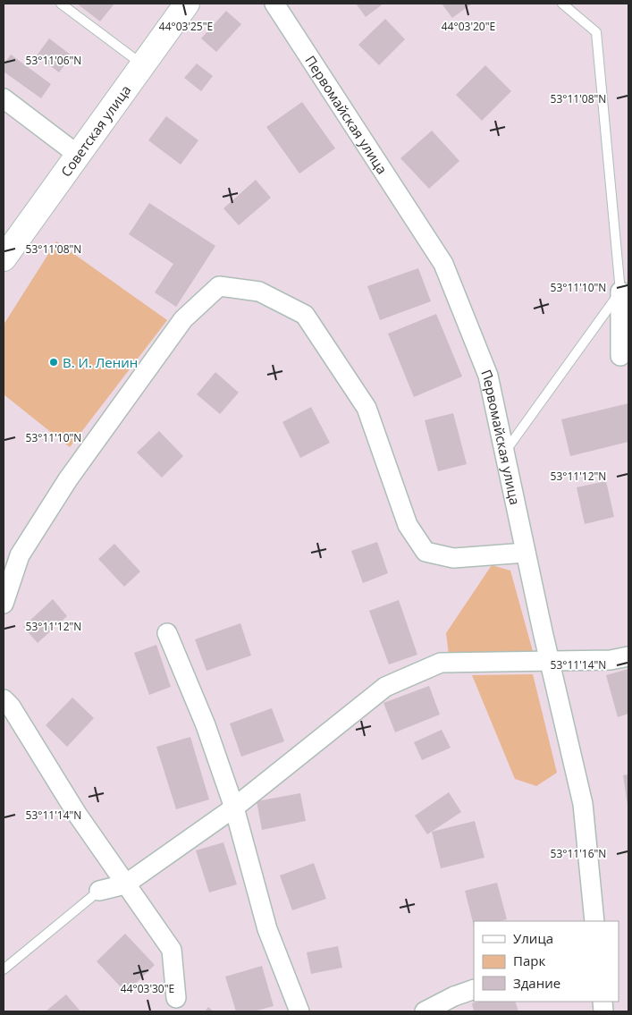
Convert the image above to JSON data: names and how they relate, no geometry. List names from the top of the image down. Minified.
{"streets":{"main road":["Советская улица"],"street":["Первомайская улица"]},"places":["В. И. Ленин"],"legend":["Улица","Парк","Здание"],"coordinates":["44°03'20\"E","44°03'25\"E","53°11'06\"N","53°11'08\"N","53°11'10\"N","53°11'12\"N","53°11'14\"N","53°11'16\"N","44°03'30\"E"]}
